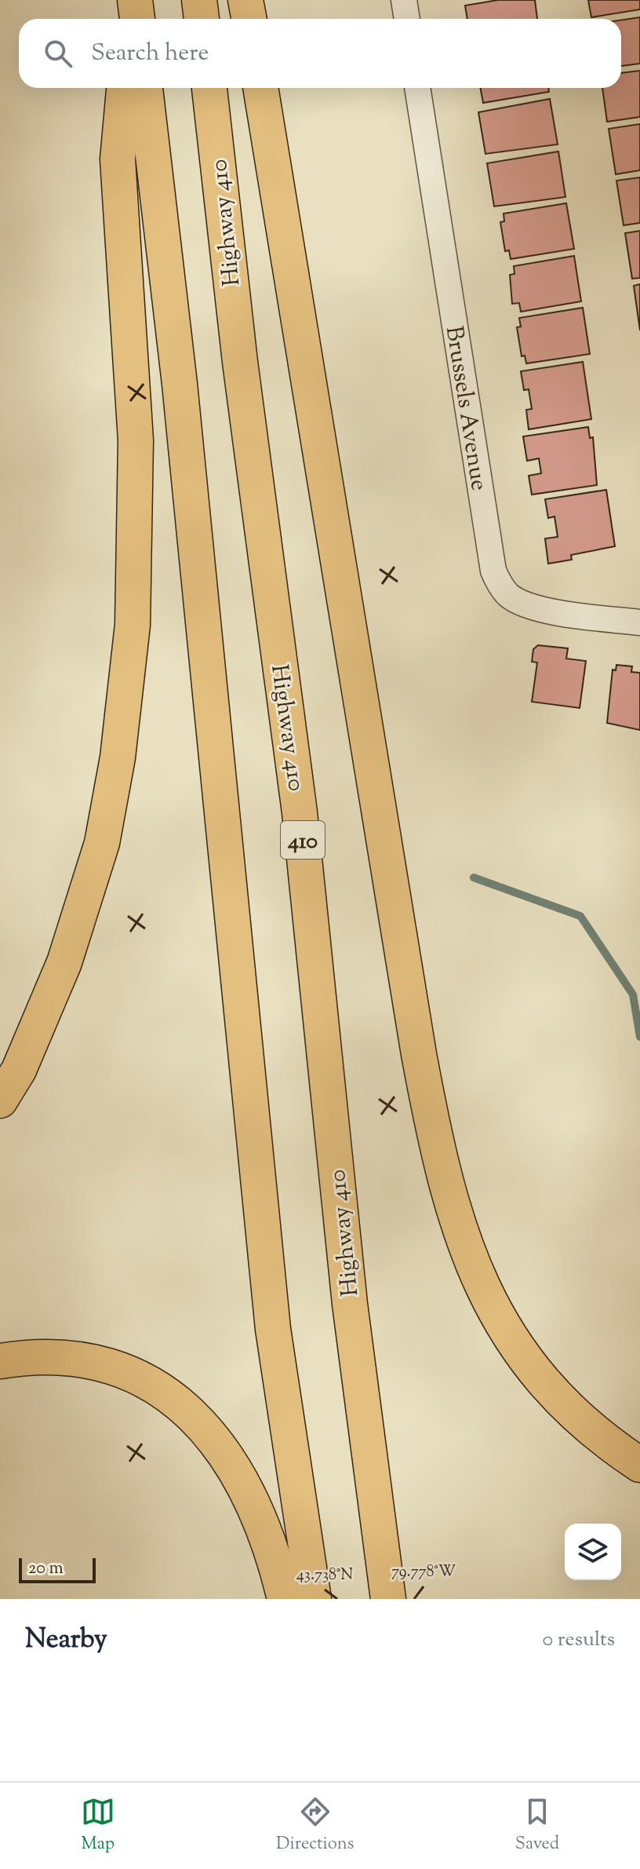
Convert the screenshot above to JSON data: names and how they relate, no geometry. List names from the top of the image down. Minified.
{"streets":{"highway":["Highway 410","410"],"street":["Brussels Avenue"]},"scale_bar":"20 m","page":{"search":"Search here","scale":"20 m","heading":["Nearby","0 results"],"nav":["Map","Directions","Saved"]},"coordinates":["79.778°W","43.738°N"]}
